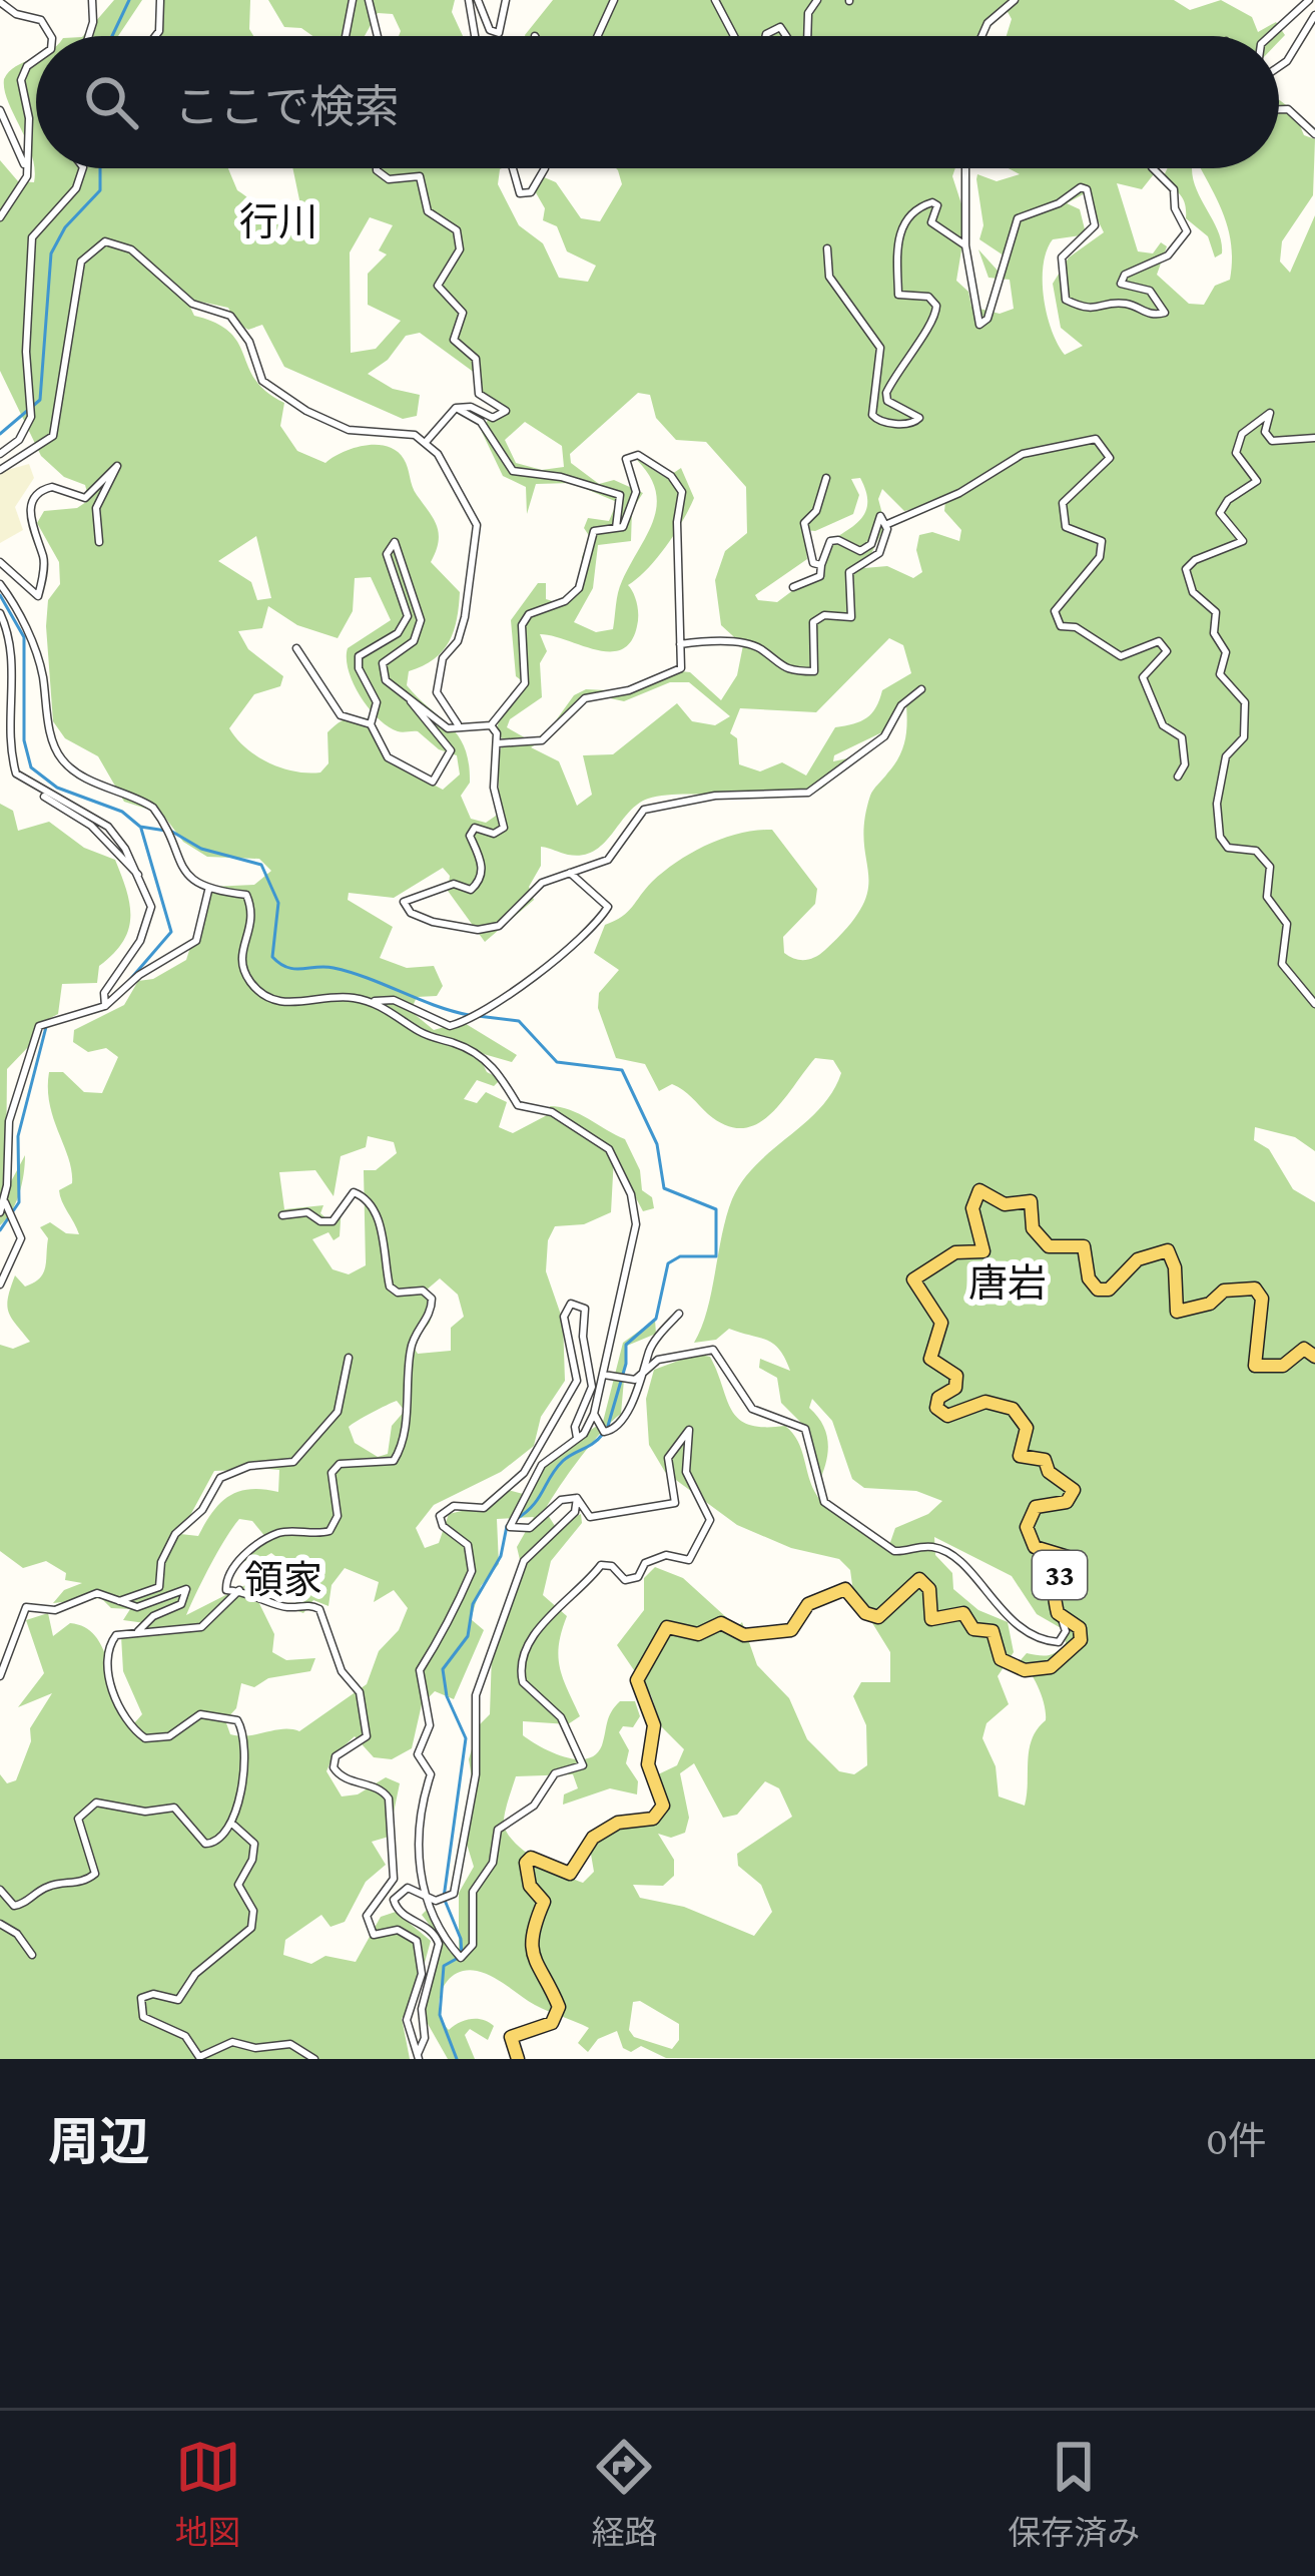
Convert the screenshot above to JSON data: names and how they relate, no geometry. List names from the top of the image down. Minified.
{"streets":{"main road":["33"]},"districts":["行川","唐岩","領家"],"page":{"search":"ここで検索","heading":["周辺","0件"],"nav":["地図","経路","保存済み"]}}
